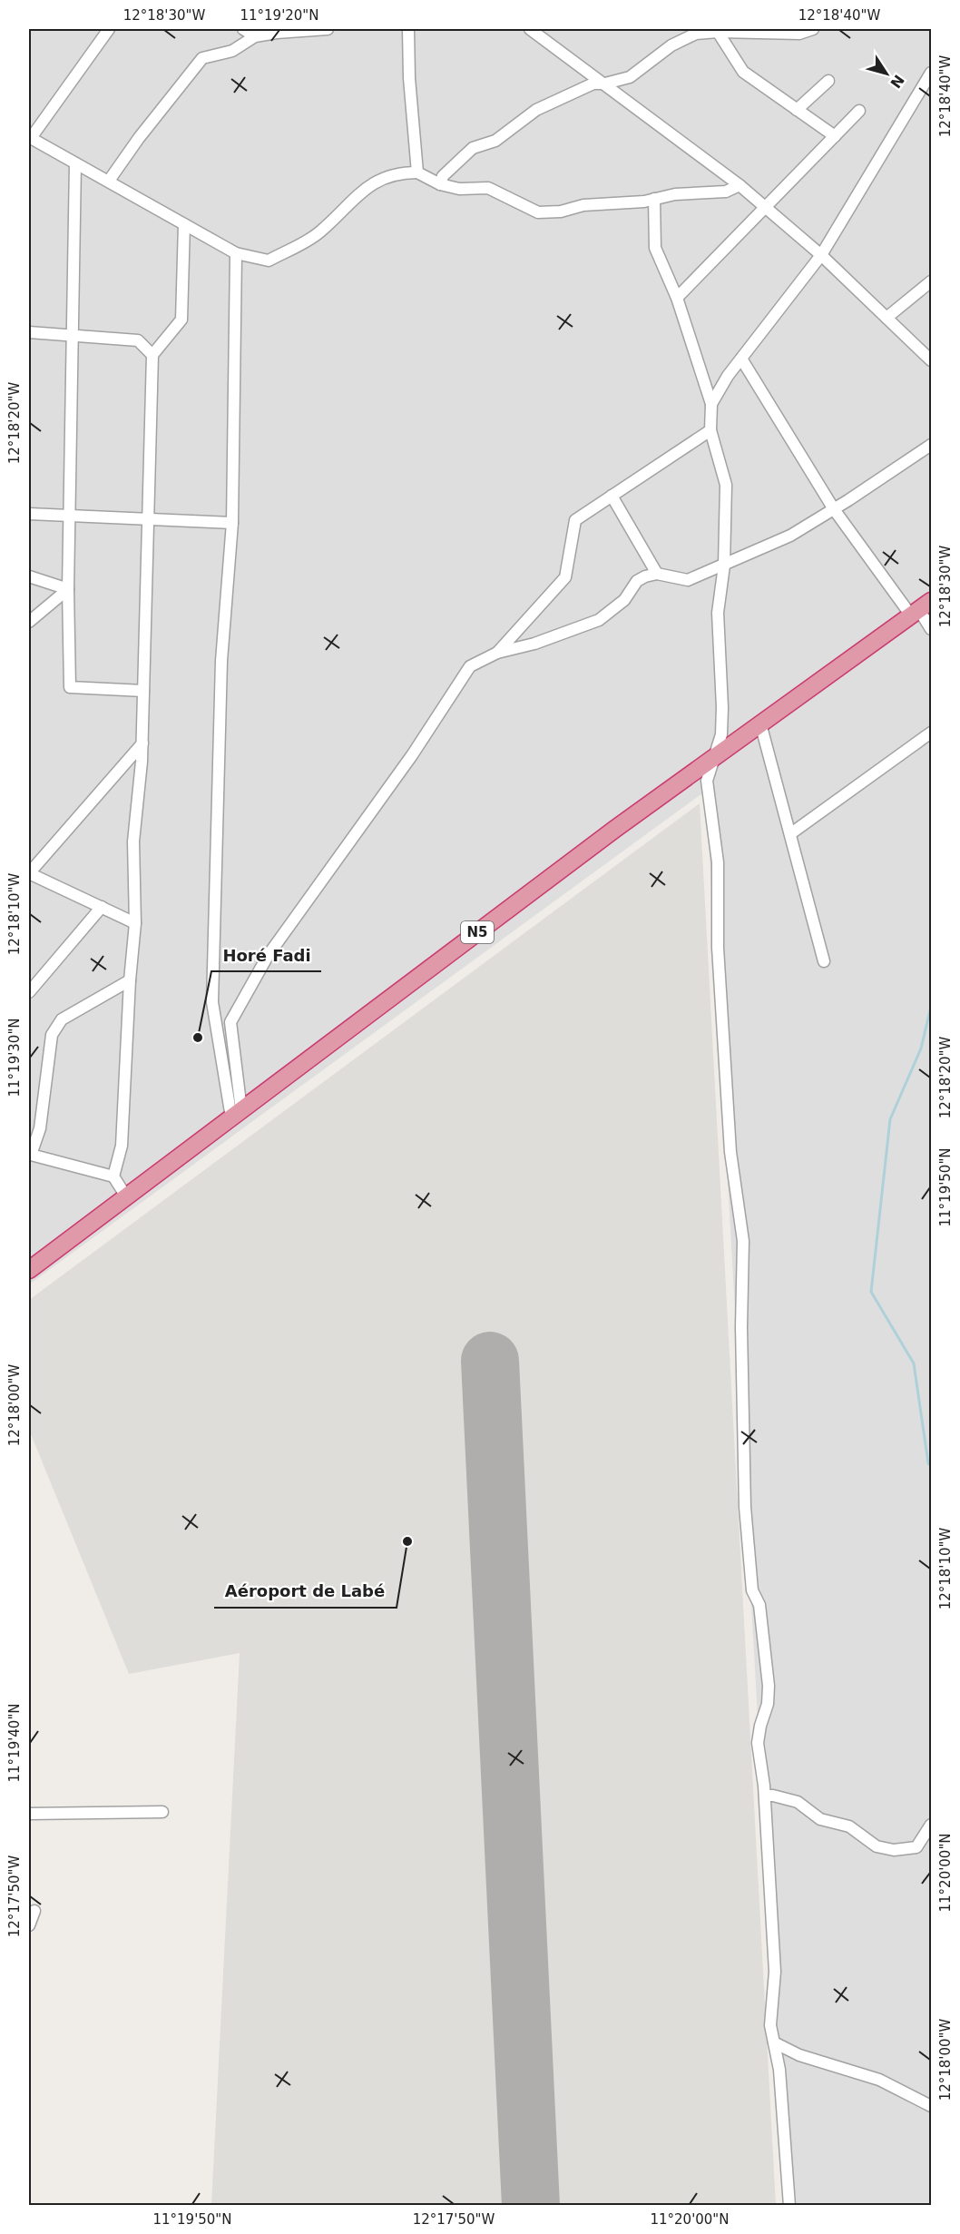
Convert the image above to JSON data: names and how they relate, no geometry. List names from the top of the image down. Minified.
{"streets":{"highway":["N5"]},"places":["Horé Fadi","Aéroport de Labé"],"north":"bottom right","coordinates":["12°18'30\"W","11°19'20\"N","12°18'40\"W","12°18'20\"W","12°18'10\"W","11°19'30\"N","11°19'50\"N","12°18'00\"W","11°19'40\"N","11°20'00\"N","12°17'50\"W"]}
